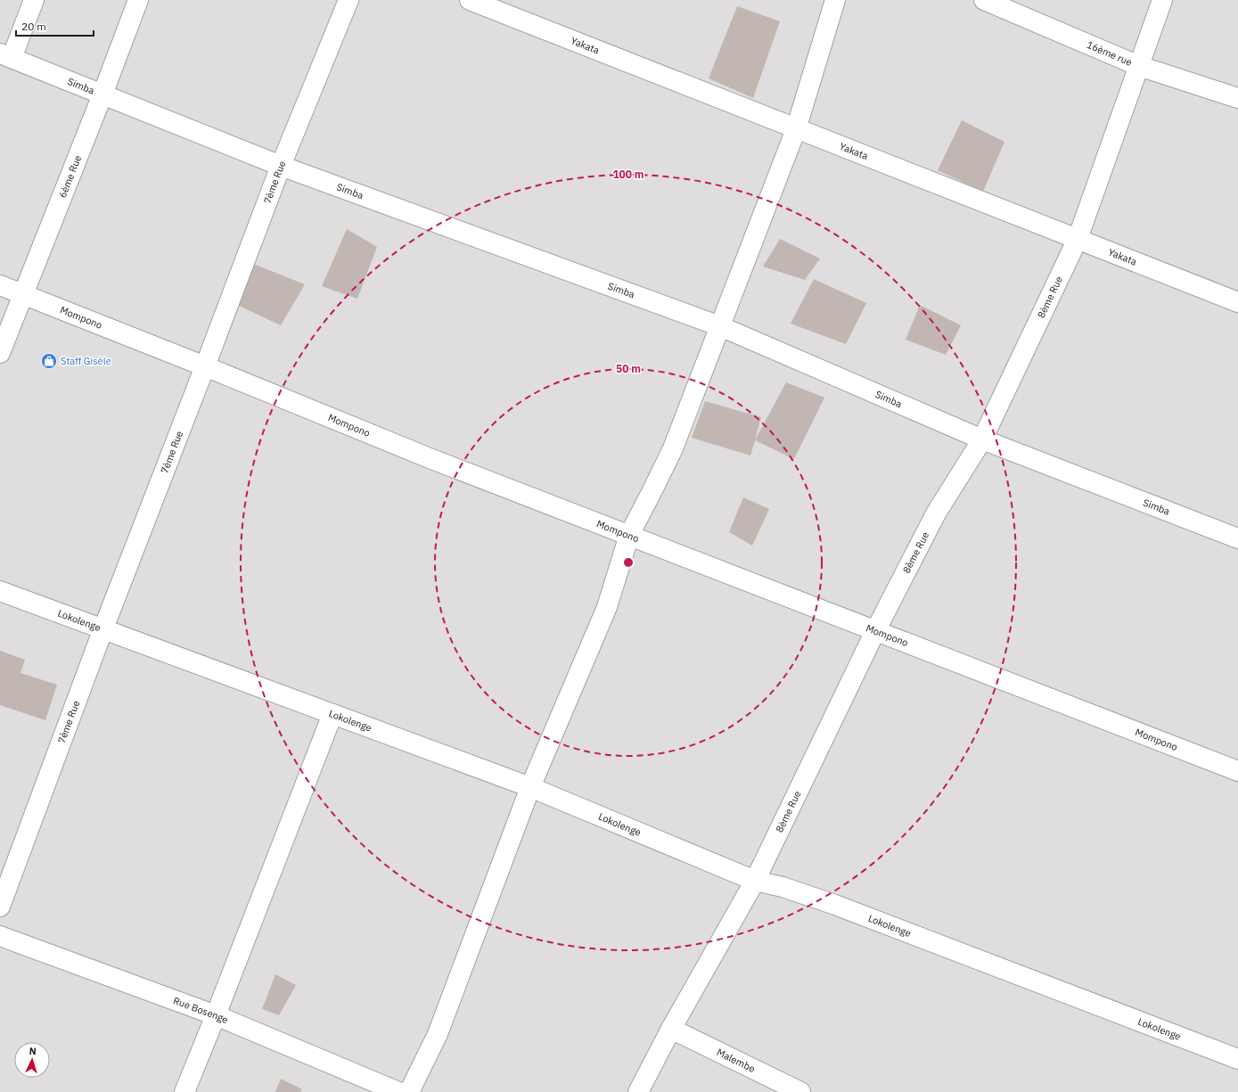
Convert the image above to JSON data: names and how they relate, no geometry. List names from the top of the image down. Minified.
{"streets":{"street":["Yakata","16ème rue","Simba","6ème Rue","7ème Rue","8ème Rue","Mompono","Lokolenge","Rue Bosenge","Malembe"]},"crossings":[["Yakata","8ème Rue"],["16ème rue","8ème Rue"],["Simba","6ème Rue"],["Simba","7ème Rue"],["Simba","8ème Rue"],["6ème Rue","Mompono"],["7ème Rue","Mompono"],["7ème Rue","Lokolenge"],["8ème Rue","Mompono"],["8ème Rue","Lokolenge"],["8ème Rue","Malembe"]],"places":{"shop":["Staff Gisèle"]},"scale_bar":"20 m","north":"top","rings":["100 m","50 m"]}
